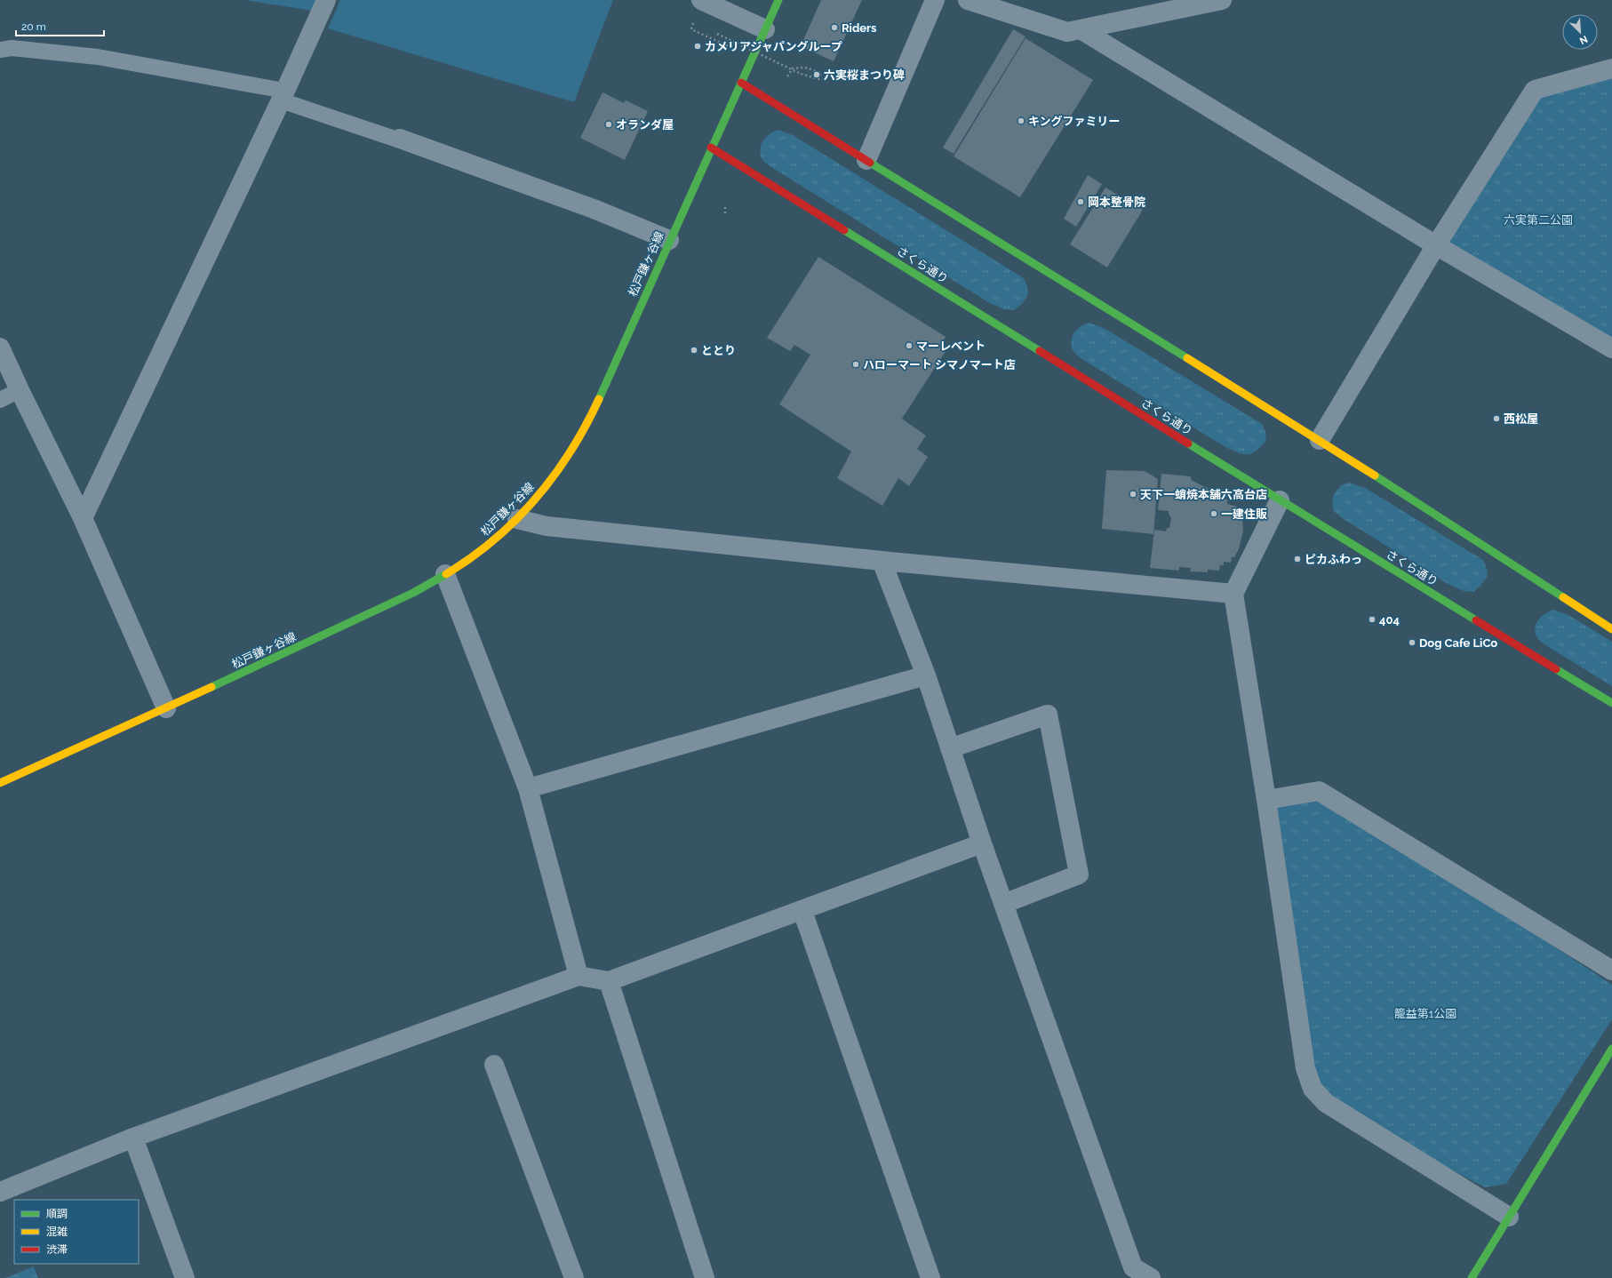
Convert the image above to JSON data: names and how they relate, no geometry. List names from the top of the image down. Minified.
{"streets":{"street":["松戸鎌ヶ谷線","さくら通り"]},"crossings":[["松戸鎌ヶ谷線","さくら通り"]],"parks":["六実第二公園","籠益第1公園"],"places":["Riders","カメリアジャパングループ","六実桜まつり碑","キングファミリー","オランダ屋","岡本整骨院","マーレベント","ととり","ハローマート シマノマート店","西松屋","天下一蛸焼本舗六高台店","一建住販","ピカふわっ","404","Dog Cafe LiCo"],"legend":["順調","混雑","渋滞"],"scale_bar":"20 m","north":"bottom right"}
